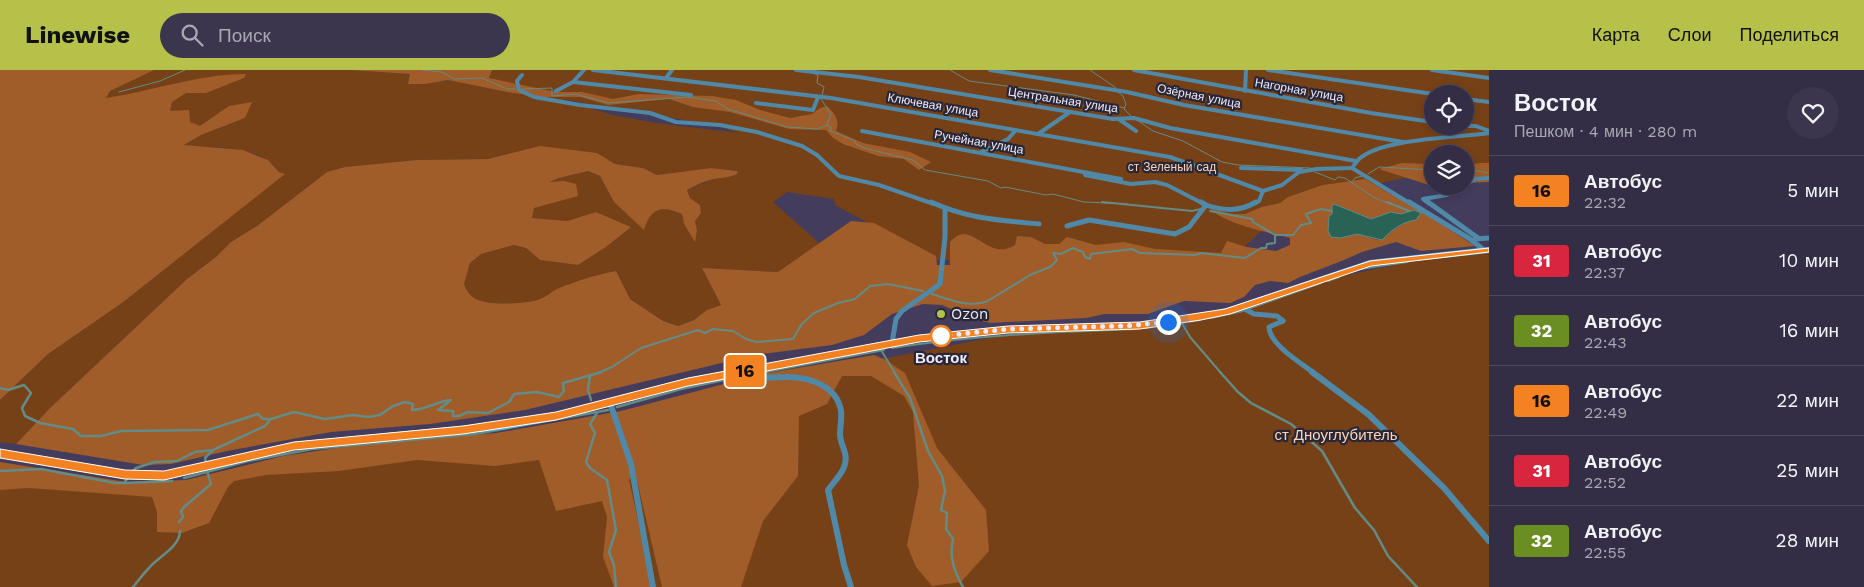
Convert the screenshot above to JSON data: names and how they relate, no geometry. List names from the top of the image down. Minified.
{"streets":{"street":["Нагорная улица","Озёрная улица","Центральная улица","Ключевая улица","Ручейная улица"]},"parks":["ст Зеленый сад","ст Дноуглубитель"],"places":["Ozon","Восток"],"lines":["bus line 16"],"page":{"header":"Linewise","search":"Поиск","nav":["Карта","Слои","Поделиться"],"on_map":"16","heading":["Восток","Пешком · 4 мин · 280 m"],"list":[{"mark":"16","name":"Автобус","note":"22:32","value":"5 мин"},{"mark":"31","name":"Автобус","note":"22:37","value":"10 мин"},{"mark":"32","name":"Автобус","note":"22:43","value":"16 мин"},{"mark":"16","name":"Автобус","note":"22:49","value":"22 мин"},{"mark":"31","name":"Автобус","note":"22:52","value":"25 мин"},{"mark":"32","name":"Автобус","note":"22:55","value":"28 мин"}]}}
